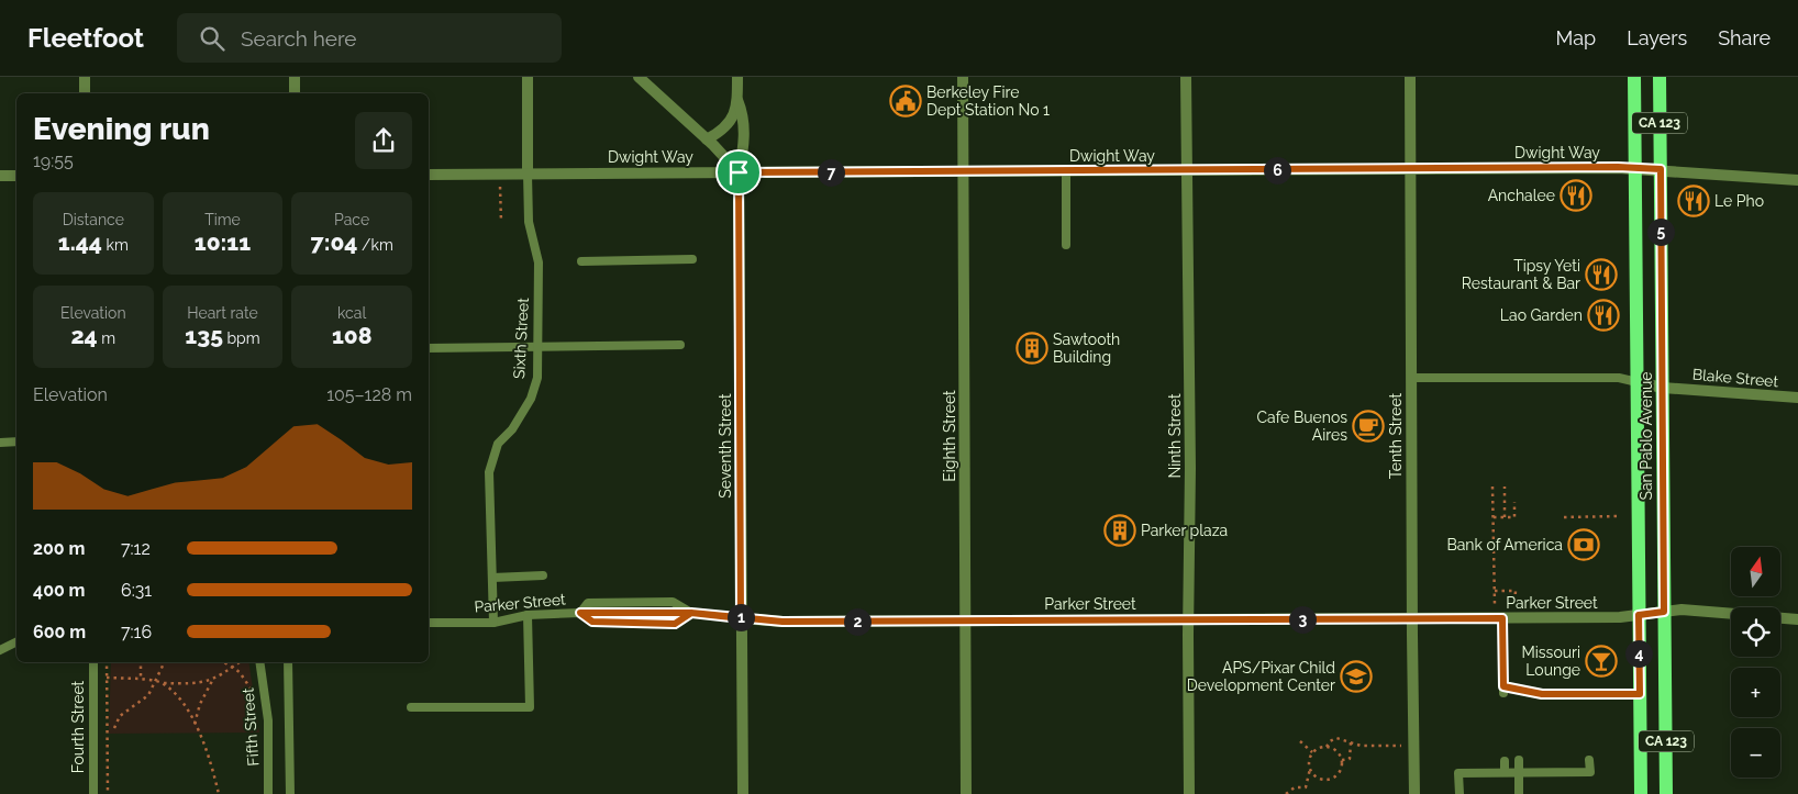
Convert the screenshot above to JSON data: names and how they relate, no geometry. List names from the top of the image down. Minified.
{"streets":{"main road":["CA 123","San Pablo Avenue"],"street":["Dwight Way","Sixth Street","Blake Street","Eighth Street","Ninth Street","Tenth Street","Seventh Street","Parker Street"],"lane":["Fourth Street","Fifth Street"]},"crossings":[["Dwight Way","Sixth Street"],["Dwight Way","Eighth Street"],["Dwight Way","Ninth Street"],["Dwight Way","Tenth Street"],["Dwight Way","San Pablo Avenue"],["Dwight Way","Seventh Street"],["Sixth Street","Parker Street"],["Blake Street","San Pablo Avenue"],["Eighth Street","Parker Street"],["Ninth Street","Parker Street"],["Tenth Street","Parker Street"],["San Pablo Avenue","Parker Street"],["Seventh Street","Parker Street"]],"places":{"public building":["Berkeley Fire Dept Station No 1"],"restaurant":["Anchalee","Le Pho","Tipsy Yeti Restaurant & Bar","Lao Garden"],"building":["Sawtooth Building","Parker plaza"],"cafe":["Cafe Buenos Aires"],"bank":["Bank of America"],"bar":["Missouri Lounge"],"school or university":["APS/Pixar Child Development Center"]},"north":"top","page":{"header":"Fleetfoot","search":"Search here","nav":["Map","Layers","Share"],"heading":["Evening run","19:55"],"pins":["6","7","5","1","3","2","4"],"stats":[["Distance","1.44 km"],["Time","10:11"],["Pace","7:04 /km"],["Elevation","24 m"],["Heart rate","135 bpm"],["kcal","108"]],"chart":["Elevation","105–128 m"],"list":[{"name":"200 m","note":"7:12"},{"name":"400 m","note":"6:31"},{"name":"600 m","note":"7:16"}],"map_buttons":["+","−"]}}
